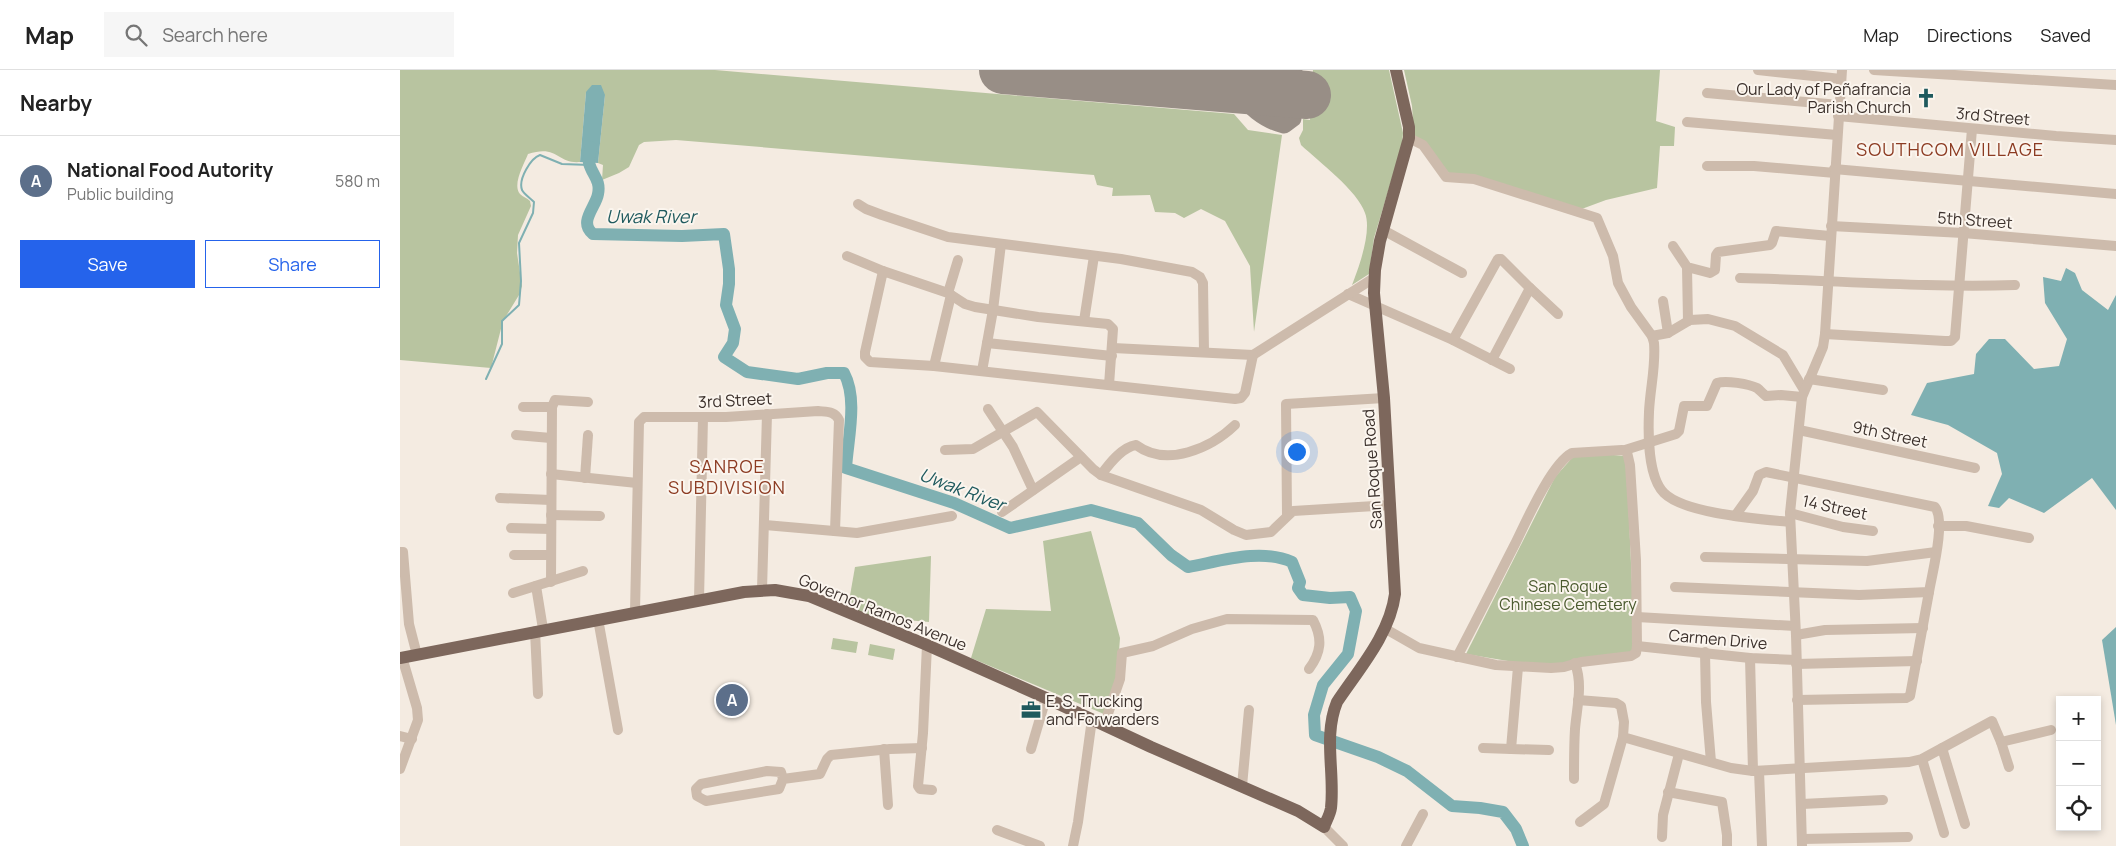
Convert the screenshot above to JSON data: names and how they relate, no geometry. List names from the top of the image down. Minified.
{"streets":{"main road":["San Roque Road","Governor Ramos Avenue"],"street":["3rd Street","5th Street","9th Street","14 Street","Carmen Drive"]},"crossings":[["San Roque Road","Governor Ramos Avenue"]],"districts":["SOUTHCOM VILLAGE","SANROE SUBDIVISION"],"water":["Uwak River"],"parks":["San Roque Chinese Cemetery"],"places":{"church":["Our Lady of Peñafrancia Parish Church"],"office":["E. S. Trucking and Forwarders"]},"page":{"header":"Map","search":"Search here","nav":["Map","Directions","Saved"],"heading":"Nearby","list":[{"mark":"A","name":"National Food Autority","note":"Public building","value":"580 m"}],"buttons":["Save","Share"],"pins":"A","map_buttons":["+","−"]}}
